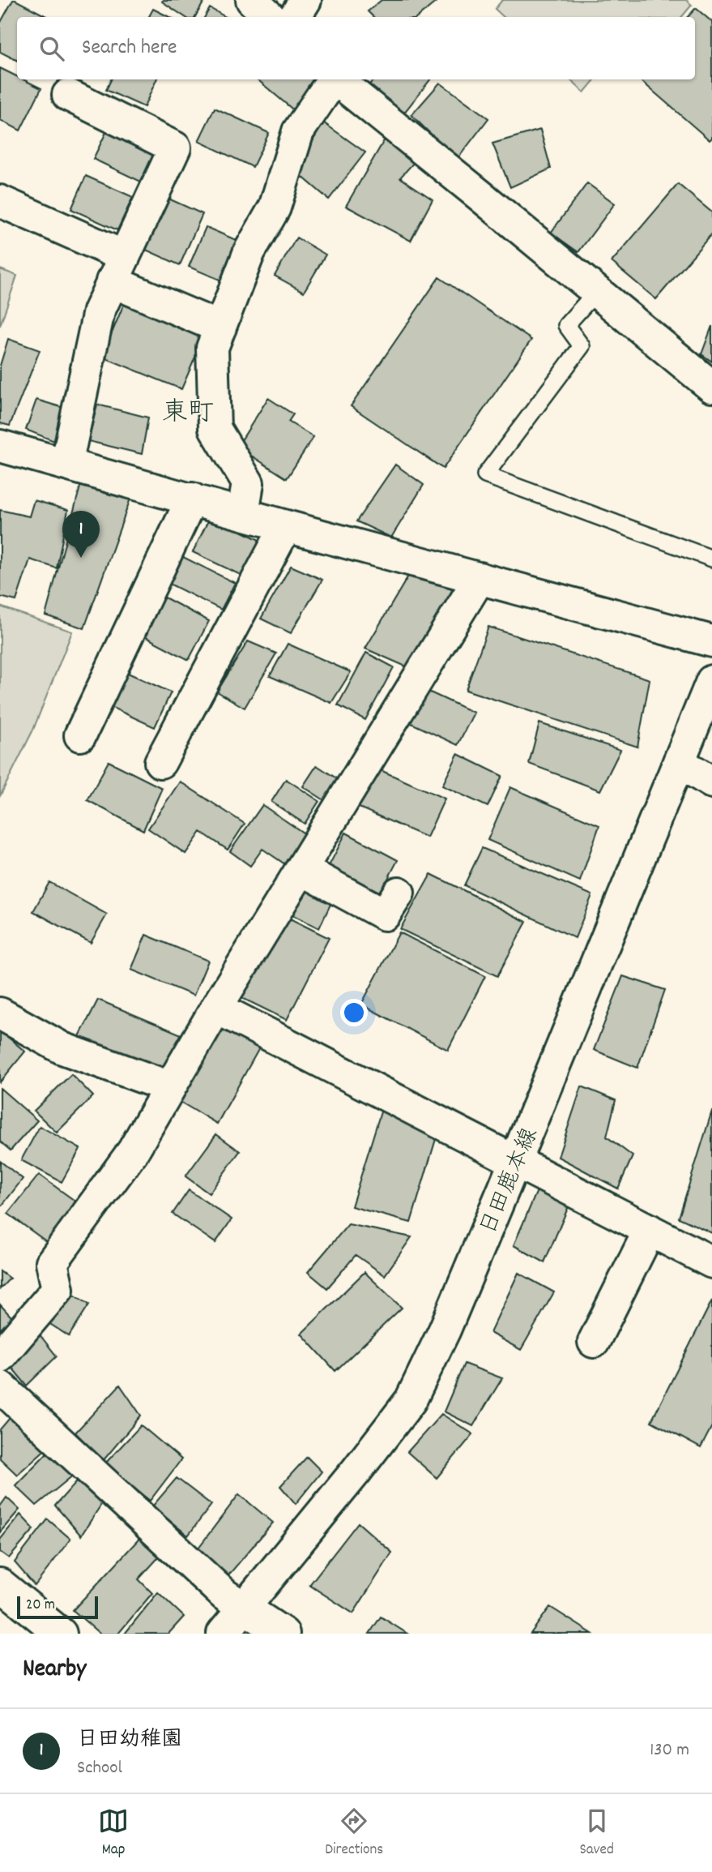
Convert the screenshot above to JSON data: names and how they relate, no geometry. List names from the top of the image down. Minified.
{"streets":{"street":["日田鹿本線"]},"districts":["東町"],"scale_bar":"20 m","page":{"search":"Search here","pins":"1","scale":"20 m","heading":"Nearby","list":[{"mark":"1","name":"日田幼稚園","note":"School","value":"130 m"}],"nav":["Map","Directions","Saved"]}}
